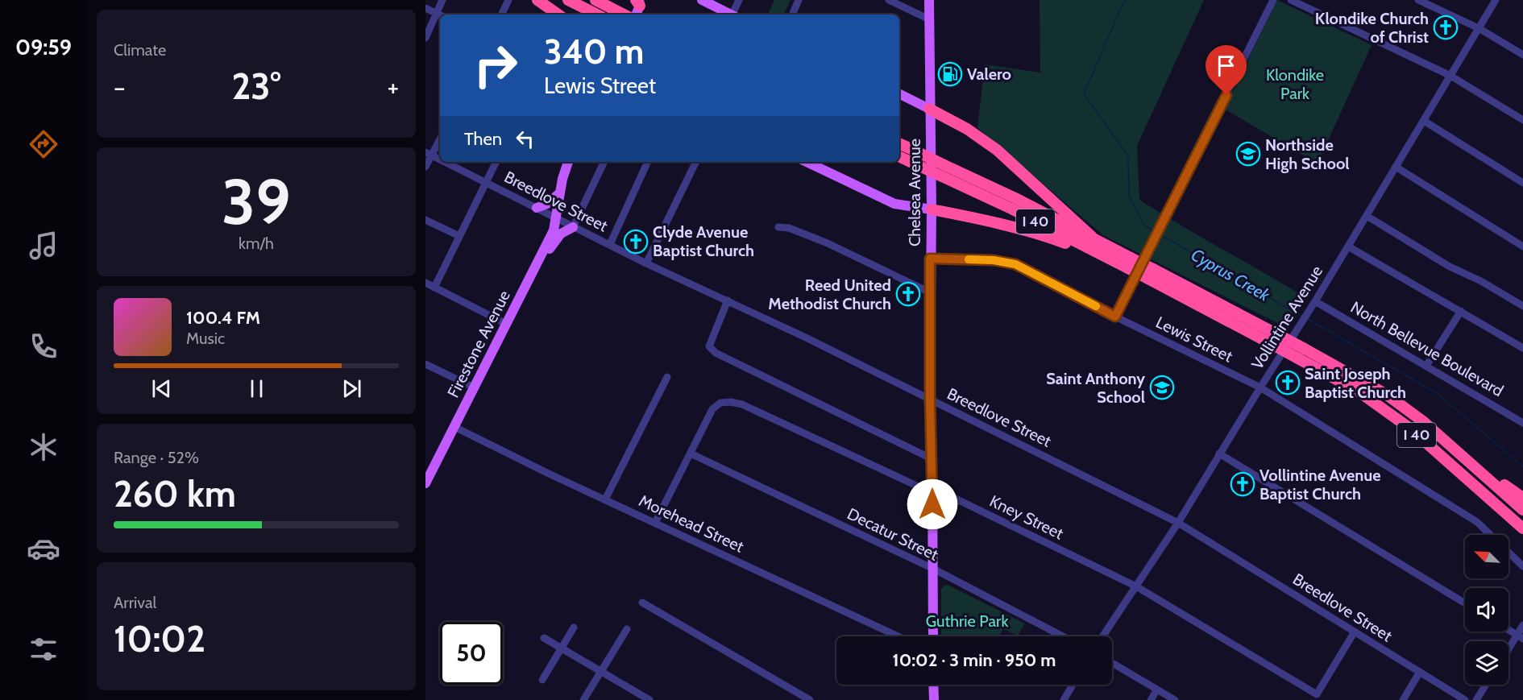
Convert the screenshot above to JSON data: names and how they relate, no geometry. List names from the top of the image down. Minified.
{"streets":{"highway":["I 40"],"main road":["Chelsea Avenue","Firestone Avenue"],"street":["Breedlove Street","Vollintine Avenue","Lewis Street","North Bellevue Boulevard","Kney Street","Morehead Street","Decatur Street"]},"crossings":[["Chelsea Avenue","Breedlove Street"],["Chelsea Avenue","Lewis Street"],["Chelsea Avenue","Kney Street"],["Chelsea Avenue","Decatur Street"],["Breedlove Street","Vollintine Avenue"],["Breedlove Street","Firestone Avenue"],["Breedlove Street","Kney Street"],["Vollintine Avenue","Lewis Street"],["Vollintine Avenue","North Bellevue Boulevard"],["Vollintine Avenue","Kney Street"],["Firestone Avenue","Morehead Street"],["Kney Street","Decatur Street"]],"water":["Cyprus Creek"],"parks":["Klondike Park","Guthrie Park"],"places":{"church":["Klondike Church of Christ","Clyde Avenue Baptist Church","Reed United Methodist Church","Saint Joseph Baptist Church","Vollintine Avenue Baptist Church"],"fuel station":["Valero"],"school or university":["Northside High School","Saint Anthony School"]},"north":"top left","page":{"tabs":"09:59","tile":["Climate",["39","km/h"],["Range · 52%","260 km"],["Arrival","10:02"]],"turn":["340 m","Lewis Street"],"heat":["−","23°","+"],"then":"Then","song":["100.4 FM","Music"],"limit":"50","trip":"10:02 · 3 min · 950 m"}}
